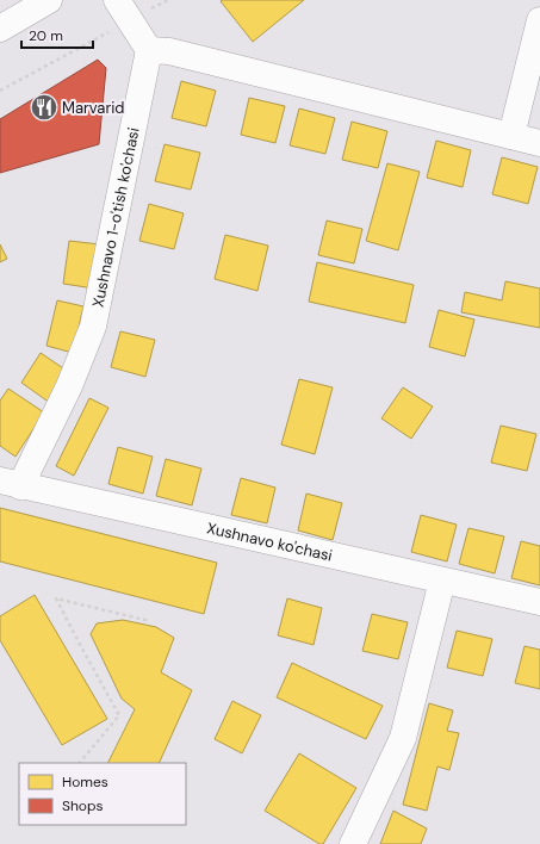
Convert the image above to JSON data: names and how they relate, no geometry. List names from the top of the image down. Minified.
{"streets":{"street":["Xushnavo 1-o'tish ko'chasi","Xushnavo ko'chasi"]},"crossings":[["Xushnavo 1-o'tish ko'chasi","Xushnavo ko'chasi"]],"places":{"restaurant":["Marvarid"]},"legend":["Homes","Shops"],"scale_bar":"20 m"}
